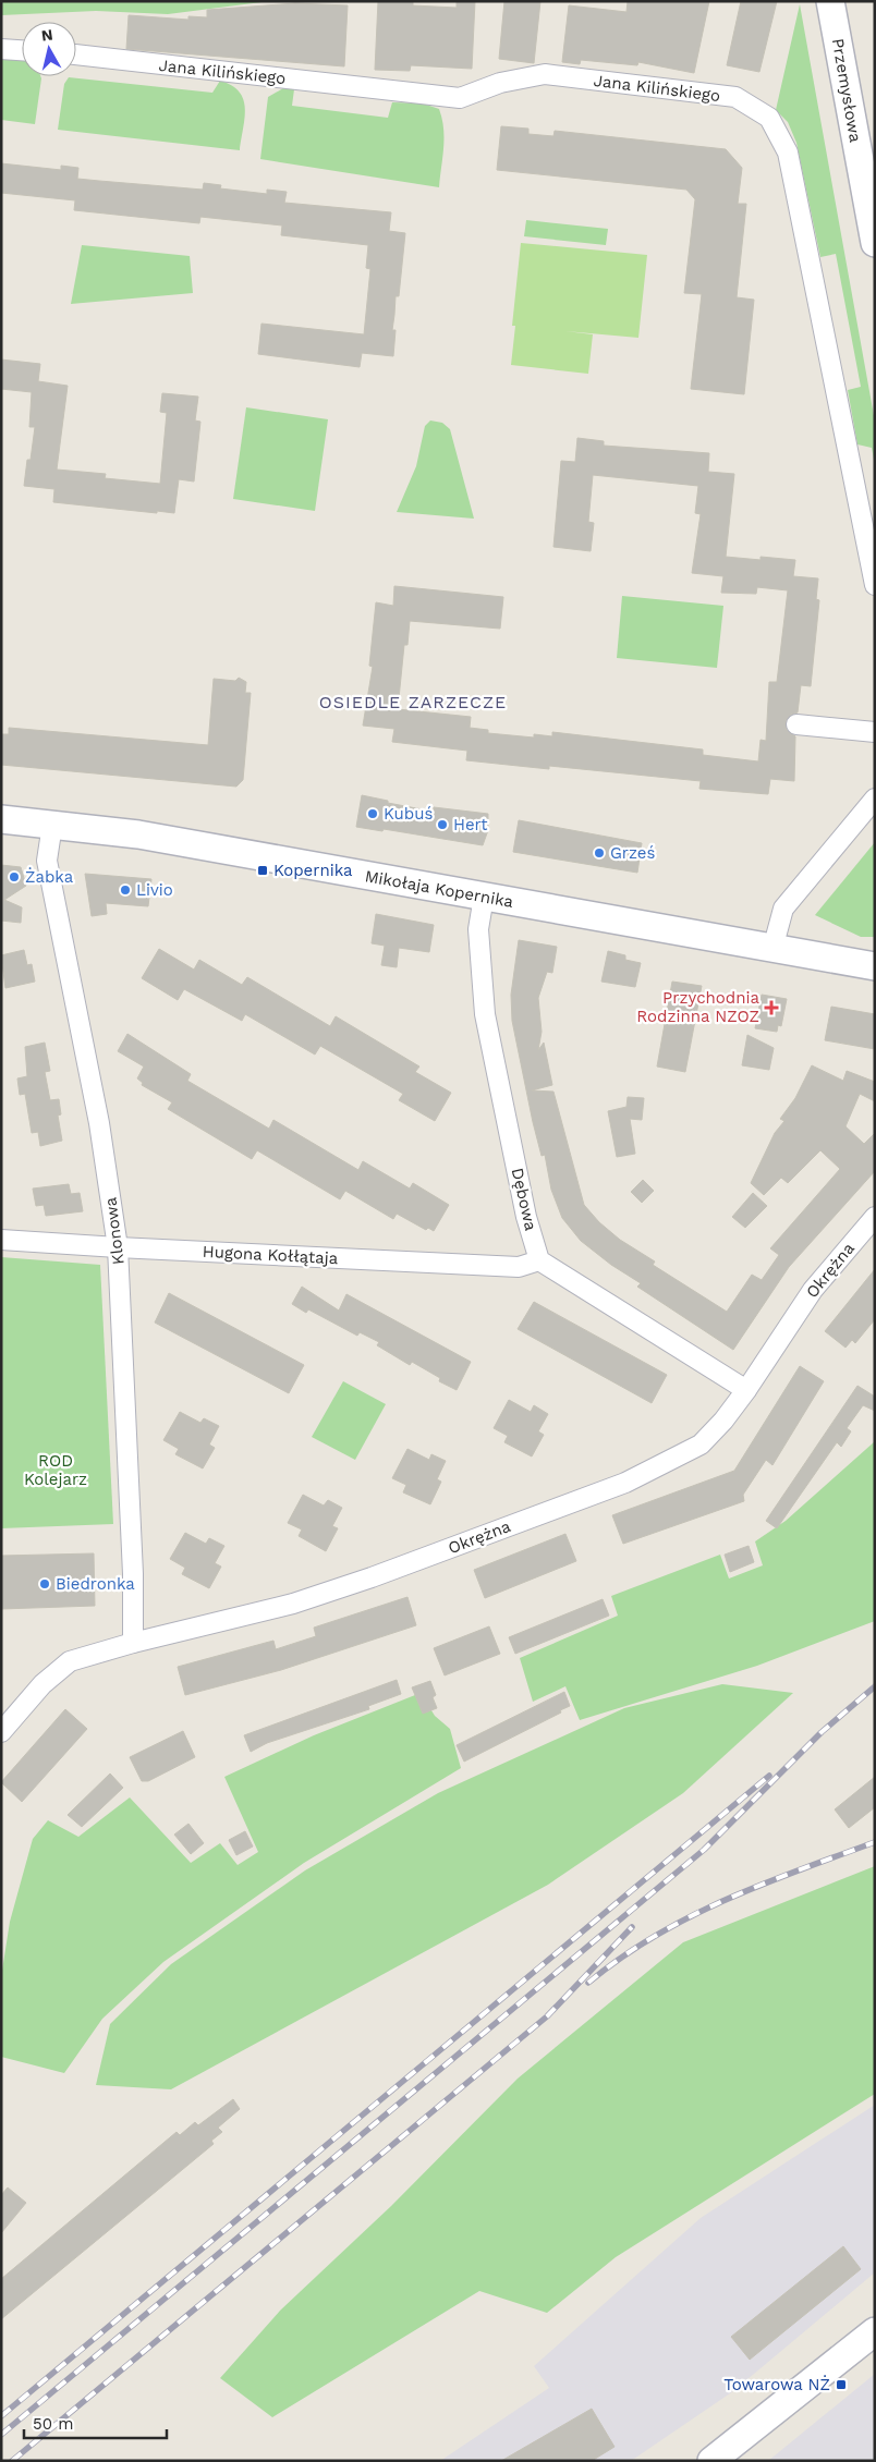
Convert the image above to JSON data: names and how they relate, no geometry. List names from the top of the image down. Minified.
{"streets":{"street":["Jana Kilińskiego","Przemysłowa","Mikołaja Kopernika","Dębowa","Klonowa","Hugona Kołłątaja","Okrężna"]},"crossings":[["Mikołaja Kopernika","Dębowa"],["Mikołaja Kopernika","Klonowa"],["Dębowa","Hugona Kołłątaja"],["Klonowa","Hugona Kołłątaja"],["Klonowa","Okrężna"]],"districts":["OSIEDLE ZARZECZE"],"parks":["ROD Kolejarz"],"places":{"other":["Kubuś","Hert","Grześ","Żabka","Livio","Biedronka"],"transit":["Kopernika","Towarowa NŻ"],"health":["Przychodnia Rodzinna NZOZ"]},"scale_bar":"50 m","north":"top"}
